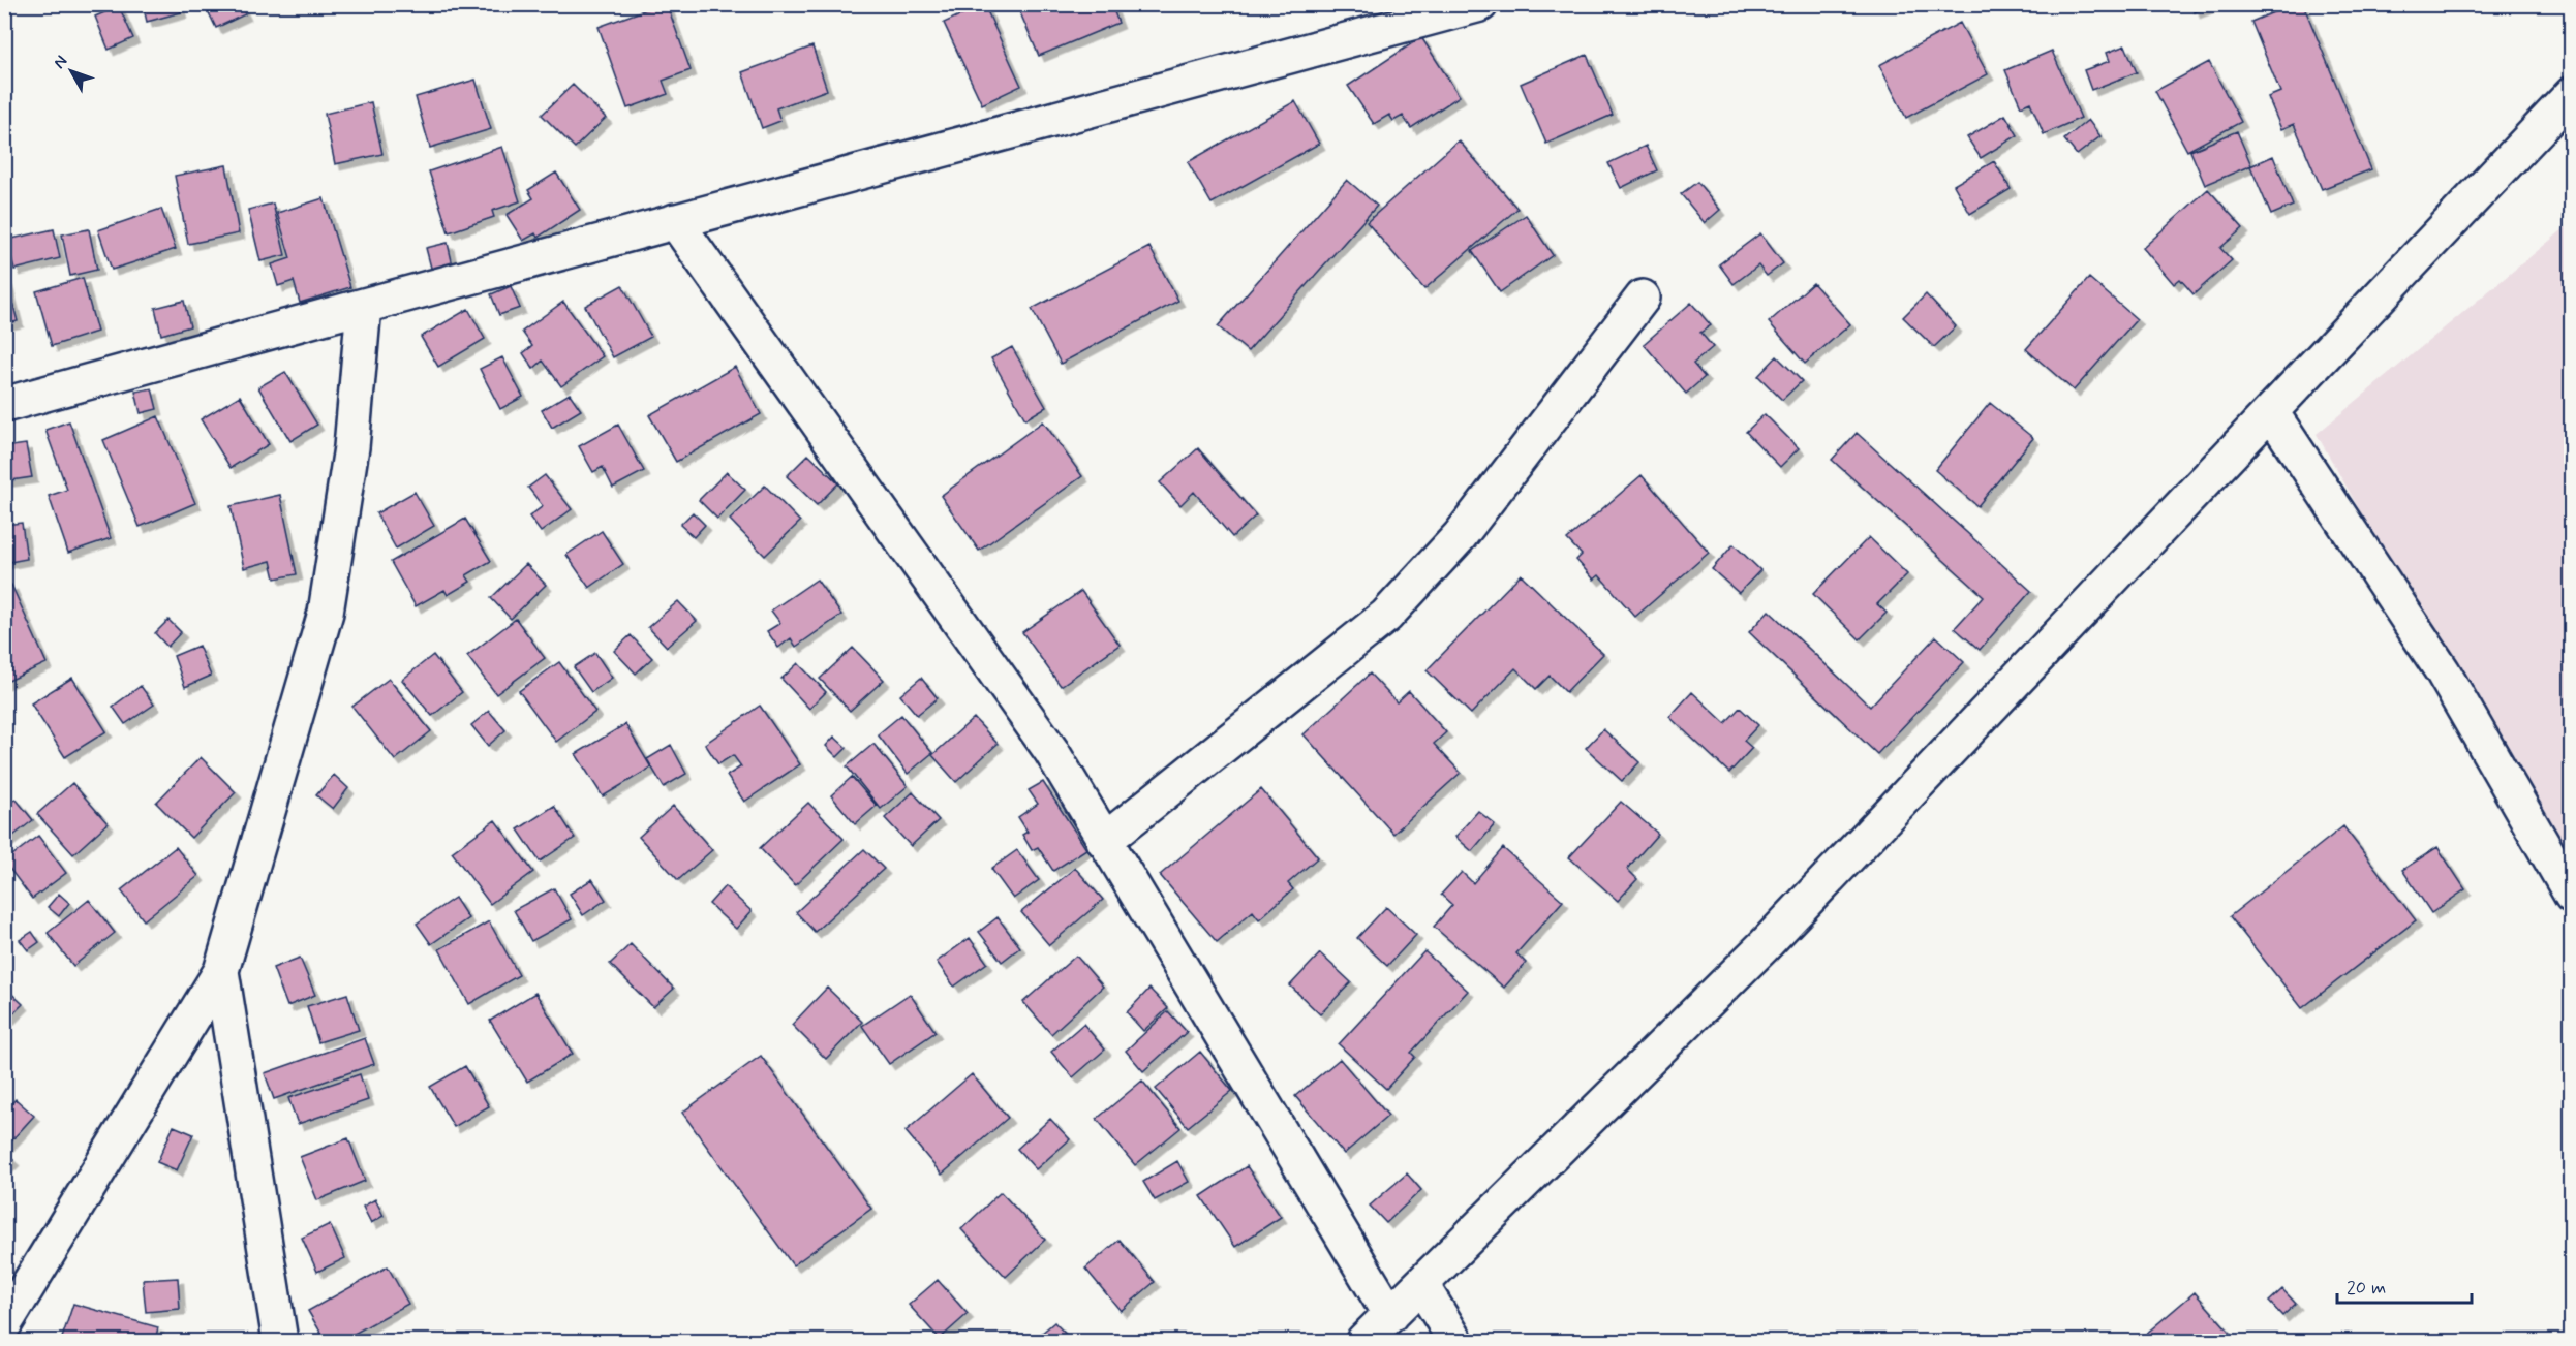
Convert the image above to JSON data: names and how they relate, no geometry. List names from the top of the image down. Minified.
{"scale_bar":"20 m","north":"top left"}
